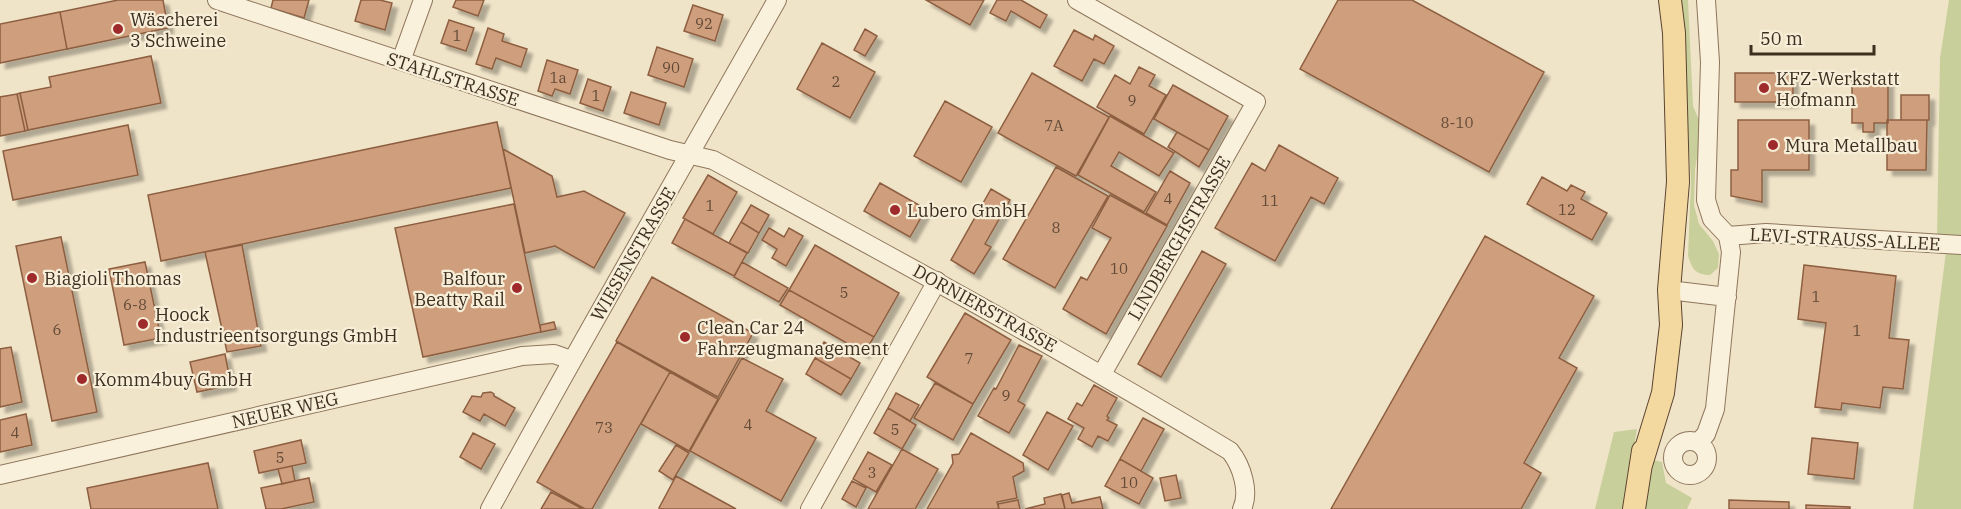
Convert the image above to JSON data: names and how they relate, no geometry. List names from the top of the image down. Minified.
{"streets":{"street":["STAHLSTRASSE","LINDBERGHSTRASSE","LEVI-STRAUSS-ALLEE","WIESENSTRASSE","DORNIERSTRASSE","NEUER WEG"]},"crossings":[["STAHLSTRASSE","WIESENSTRASSE"],["STAHLSTRASSE","DORNIERSTRASSE"],["LINDBERGHSTRASSE","DORNIERSTRASSE"],["WIESENSTRASSE","DORNIERSTRASSE"],["WIESENSTRASSE","NEUER WEG"]],"places":["Wäscherei 3 Schweine","KFZ-Werkstatt Hofmann","Mura Metallbau","Lubero GmbH","Biagioli Thomas","Balfour Beatty Rail","Hoock Industrieentsorgungs GmbH","Clean Car 24 Fahrzeugmanagement","Komm4buy GmbH"],"house_numbers":["92","1","90","1a","2","1","9","8-10","7A","4","11","1","12","8","10","5","1","6-8","6","1","7","9","4","73","5","4","5","3","10"],"scale_bar":"50 m"}
